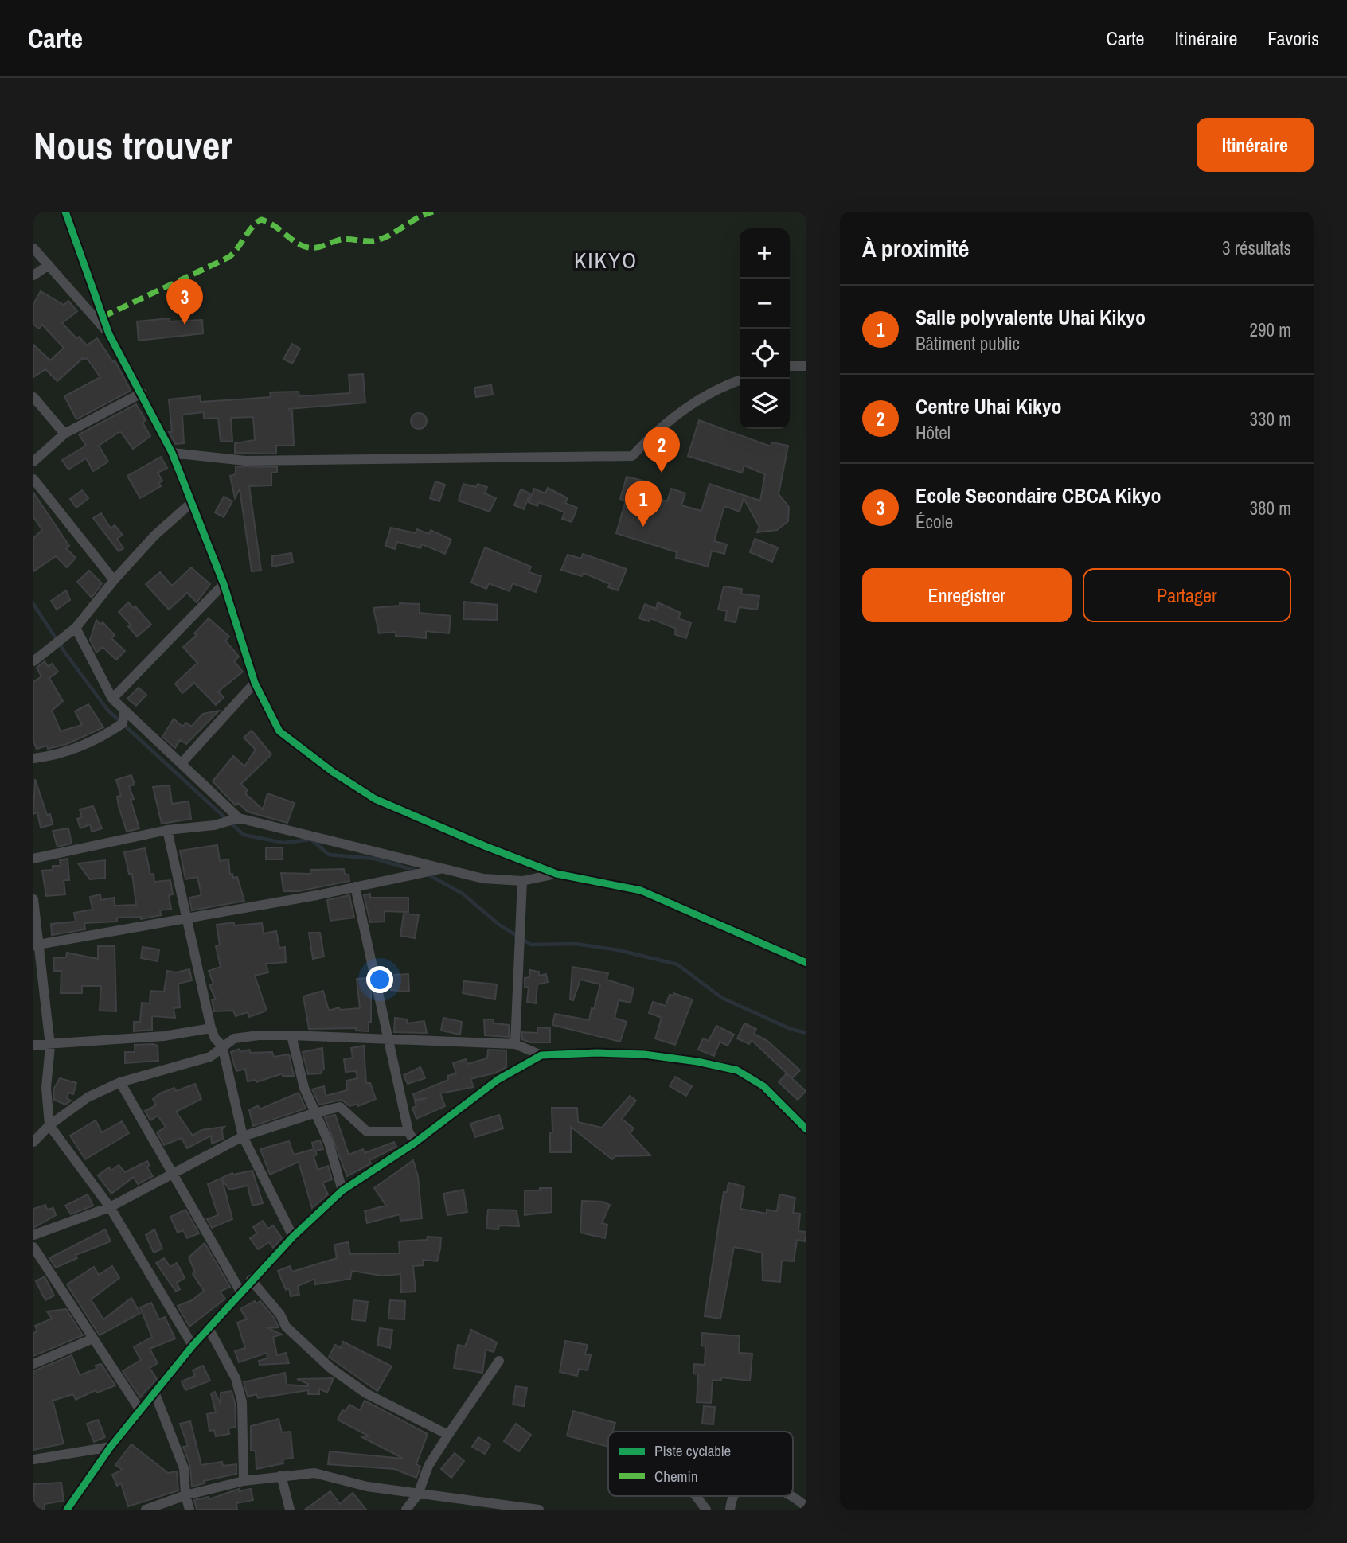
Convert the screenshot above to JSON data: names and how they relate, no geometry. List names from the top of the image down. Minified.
{"districts":["KIKYO"],"legend":["Piste cyclable","Chemin"],"page":{"header":"Carte","nav":["Carte","Itinéraire","Favoris"],"buttons":["Itinéraire",["Enregistrer","Partager"]],"title":"Nous trouver","heading":["À proximité","3 résultats"],"map_buttons":["+","−"],"pins":["3","2","1"],"list":[{"mark":"1","name":"Salle polyvalente Uhai Kikyo","note":"Bâtiment public","value":"290 m"},{"mark":"2","name":"Centre Uhai Kikyo","note":"Hôtel","value":"330 m"},{"mark":"3","name":"Ecole Secondaire CBCA Kikyo","note":"École","value":"380 m"}]}}
